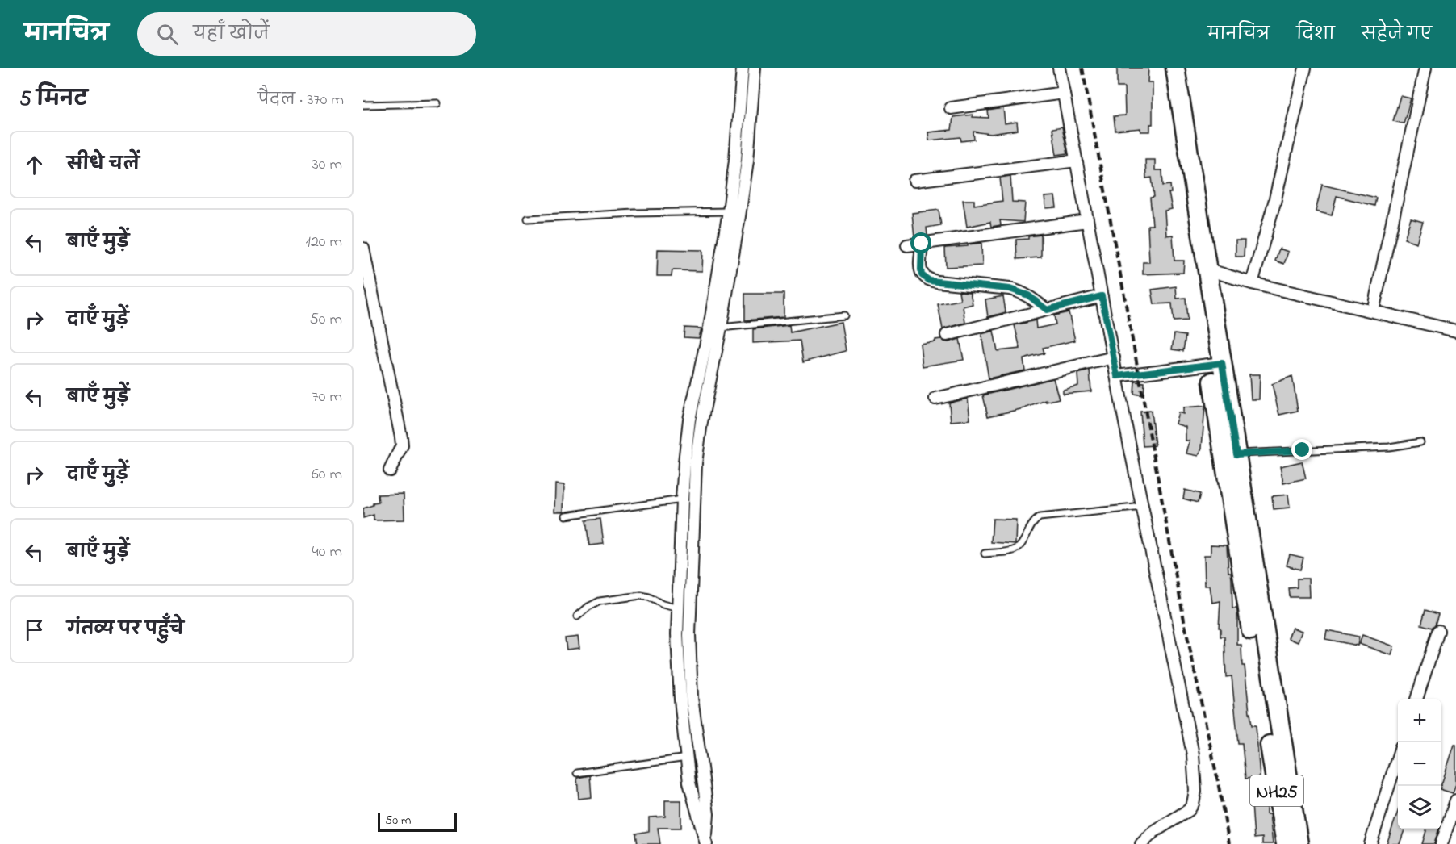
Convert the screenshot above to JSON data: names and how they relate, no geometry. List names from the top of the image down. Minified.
{"streets":{"main road":["NH25"]},"scale_bar":"50 m","page":{"header":"मानचित्र","search":"यहाँ खोजें","nav":["मानचित्र","दिशा","सहेजे गए"],"heading":["5 मिनट","पैदल · 370 m"],"list":[["सीधे चलें","30 m"],["बाएँ मुड़ें","120 m"],["दाएँ मुड़ें","50 m"],["बाएँ मुड़ें","70 m"],["दाएँ मुड़ें","60 m"],["बाएँ मुड़ें","40 m"],"गंतव्य पर पहुँचे"],"map_buttons":["+","−"],"scale":"50 m"}}
